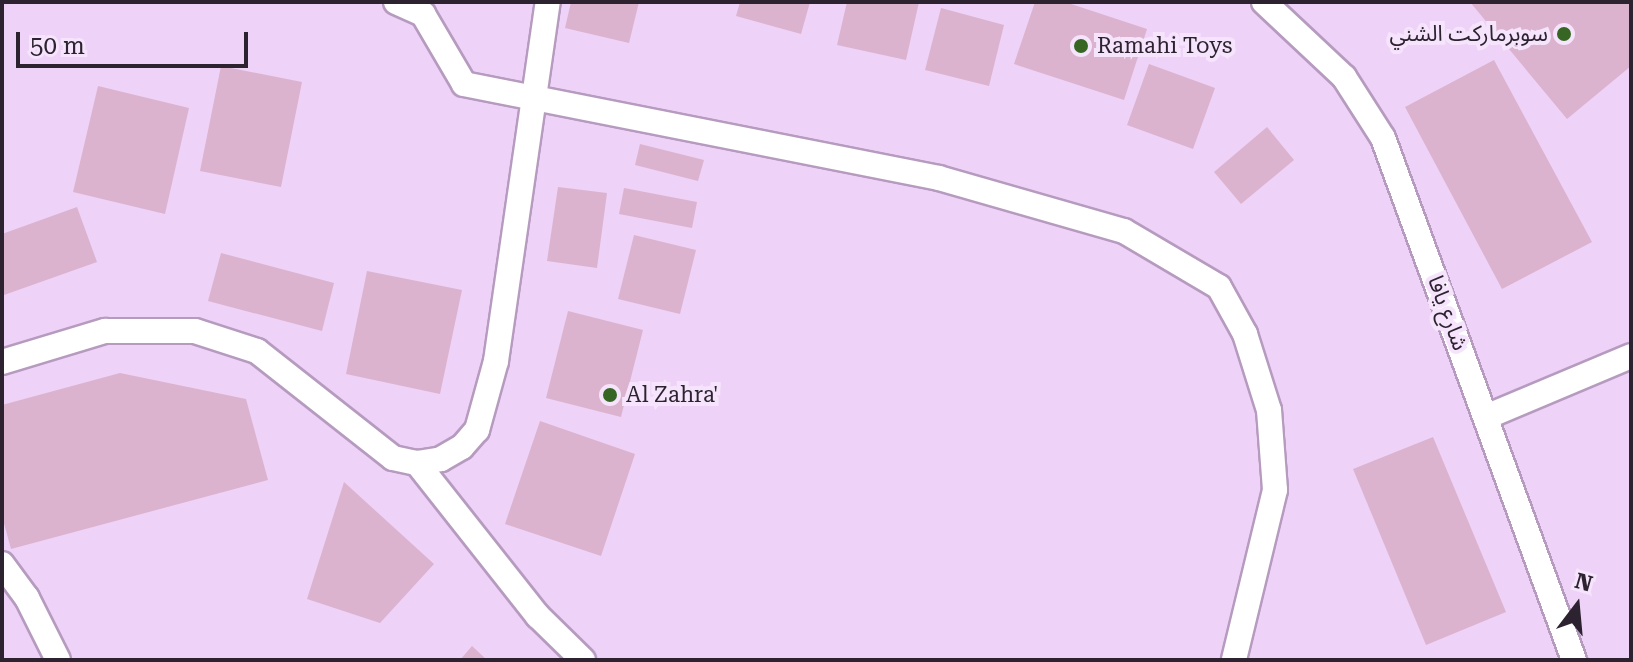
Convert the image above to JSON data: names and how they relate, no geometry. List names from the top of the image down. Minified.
{"streets":{"street":["شارع يافا"]},"places":["سوبرماركت الشني","Ramahi Toys","Al Zahra'"],"scale_bar":"50 m","north":"top"}
